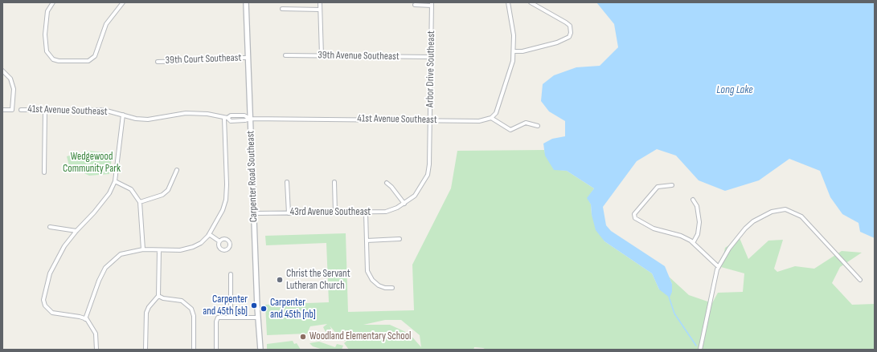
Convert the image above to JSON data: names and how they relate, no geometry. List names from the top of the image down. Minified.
{"streets":{"street":["39th Avenue Southeast","39th Court Southeast","Arbor Drive Southeast","41st Avenue Southeast","Carpenter Road Southeast","43rd Avenue Southeast"]},"crossings":[["39th Avenue Southeast","Arbor Drive Southeast"],["39th Court Southeast","Carpenter Road Southeast"],["Arbor Drive Southeast","41st Avenue Southeast"],["Arbor Drive Southeast","43rd Avenue Southeast"],["41st Avenue Southeast","Carpenter Road Southeast"],["Carpenter Road Southeast","43rd Avenue Southeast"]],"water":["Long Lake"],"parks":["Wedgewood Community Park"],"places":["Christ the Servant Lutheran Church","Carpenter and 45th [sb]","Carpenter and 45th [nb]","Woodland Elementary School"]}
